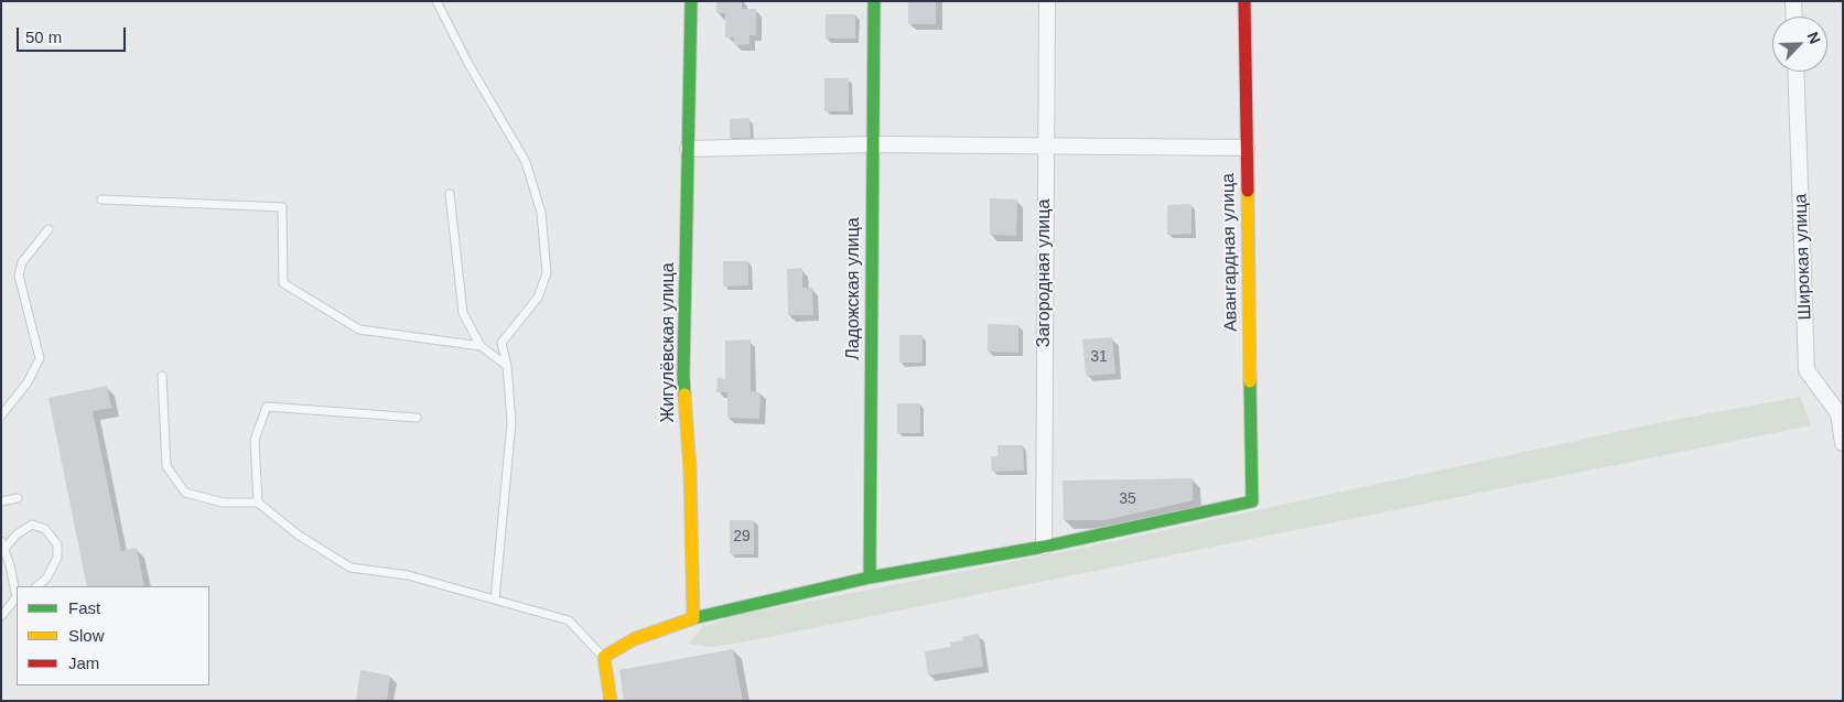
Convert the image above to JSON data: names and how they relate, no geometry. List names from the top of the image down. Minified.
{"streets":{"street":["Авангардная улица","Широкая улица","Загородная улица","Ладожская улица","Жигулёвская улица"]},"crossings":[["Авангардная улица","Загородная улица"]],"house_numbers":["31","35","29"],"legend":["Fast","Slow","Jam"],"scale_bar":"50 m","north":"top right"}
